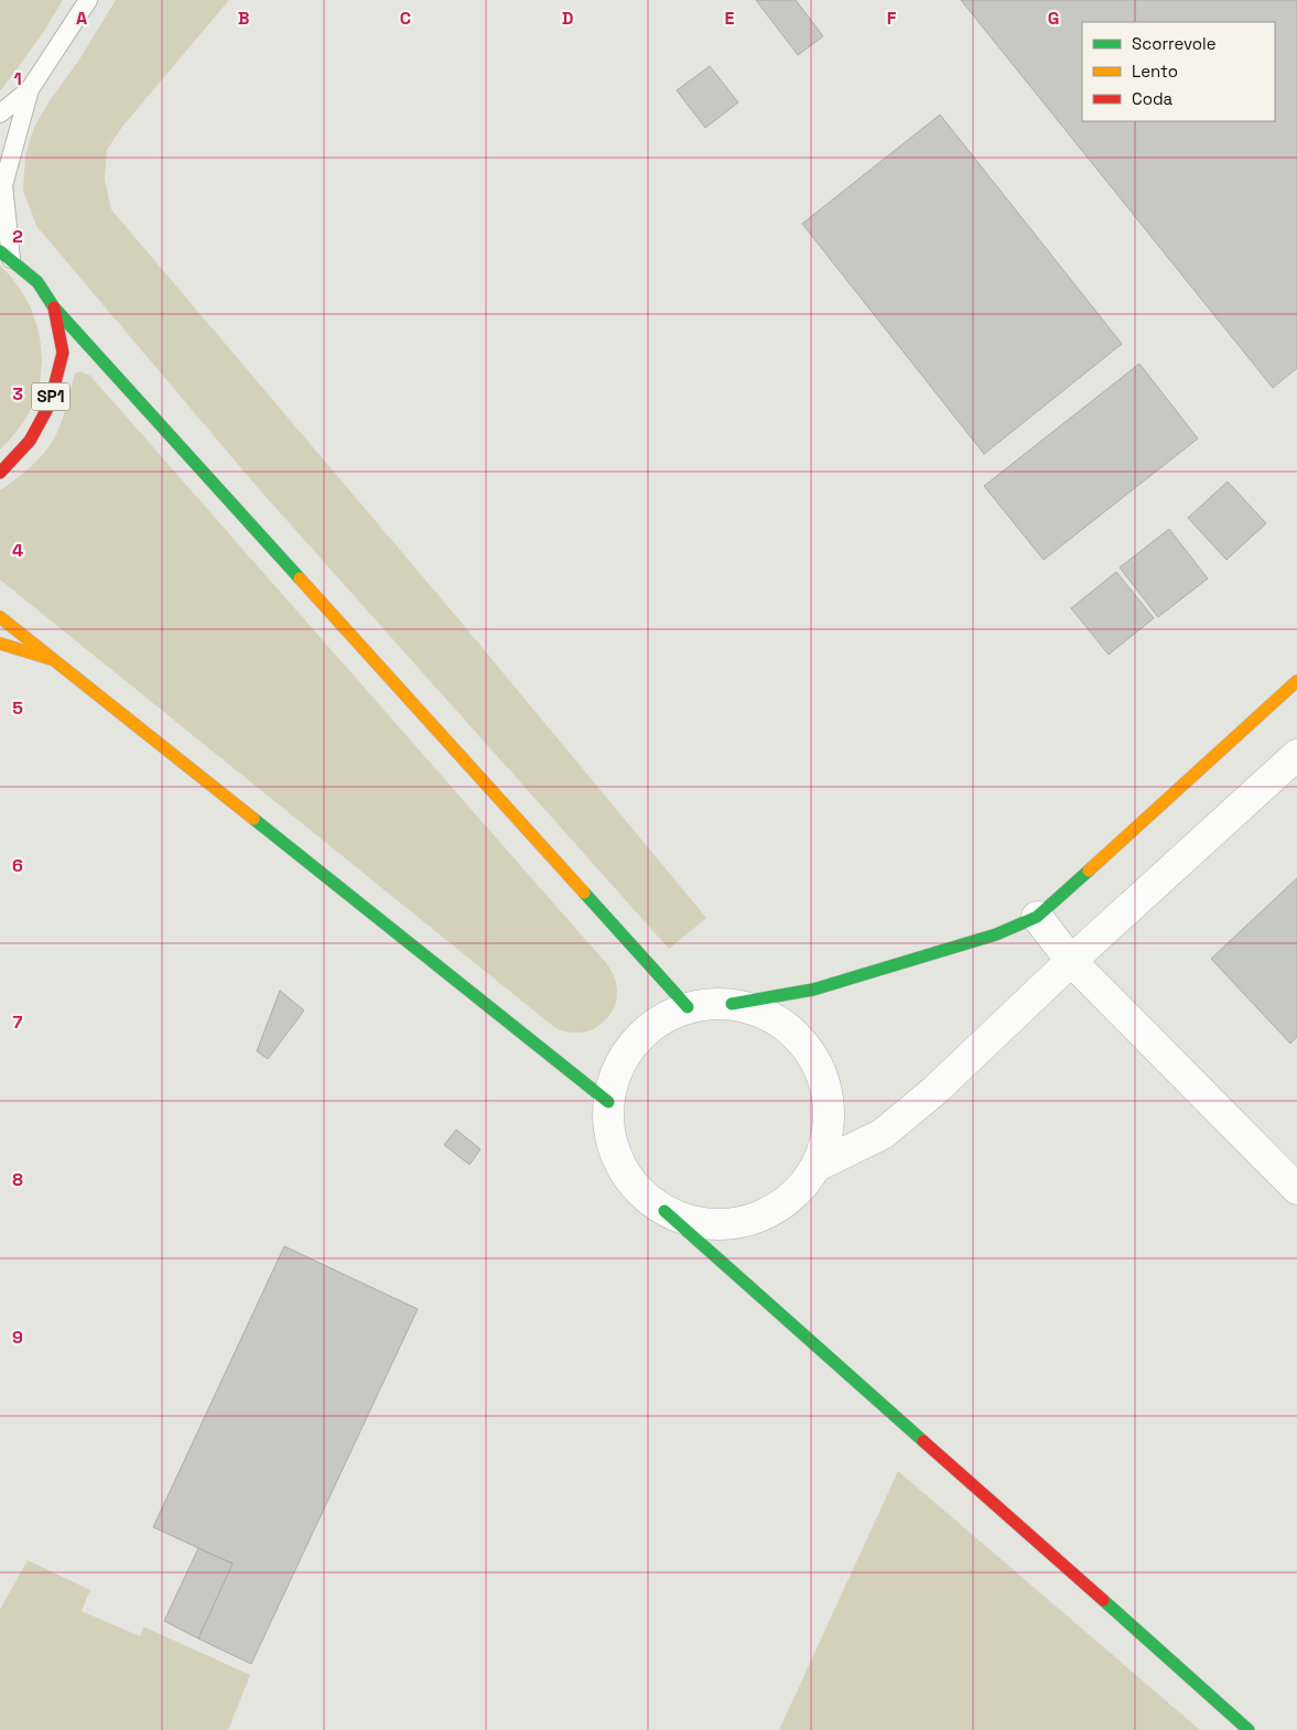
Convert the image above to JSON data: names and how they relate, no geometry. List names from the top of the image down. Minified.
{"streets":{"street":["SP1"]},"legend":["Scorrevole","Lento","Coda"],"grid":{"columns":["A","B","C","D","E","F","G"],"rows":["1","2","3","4","5","6","7","8","9"]}}
